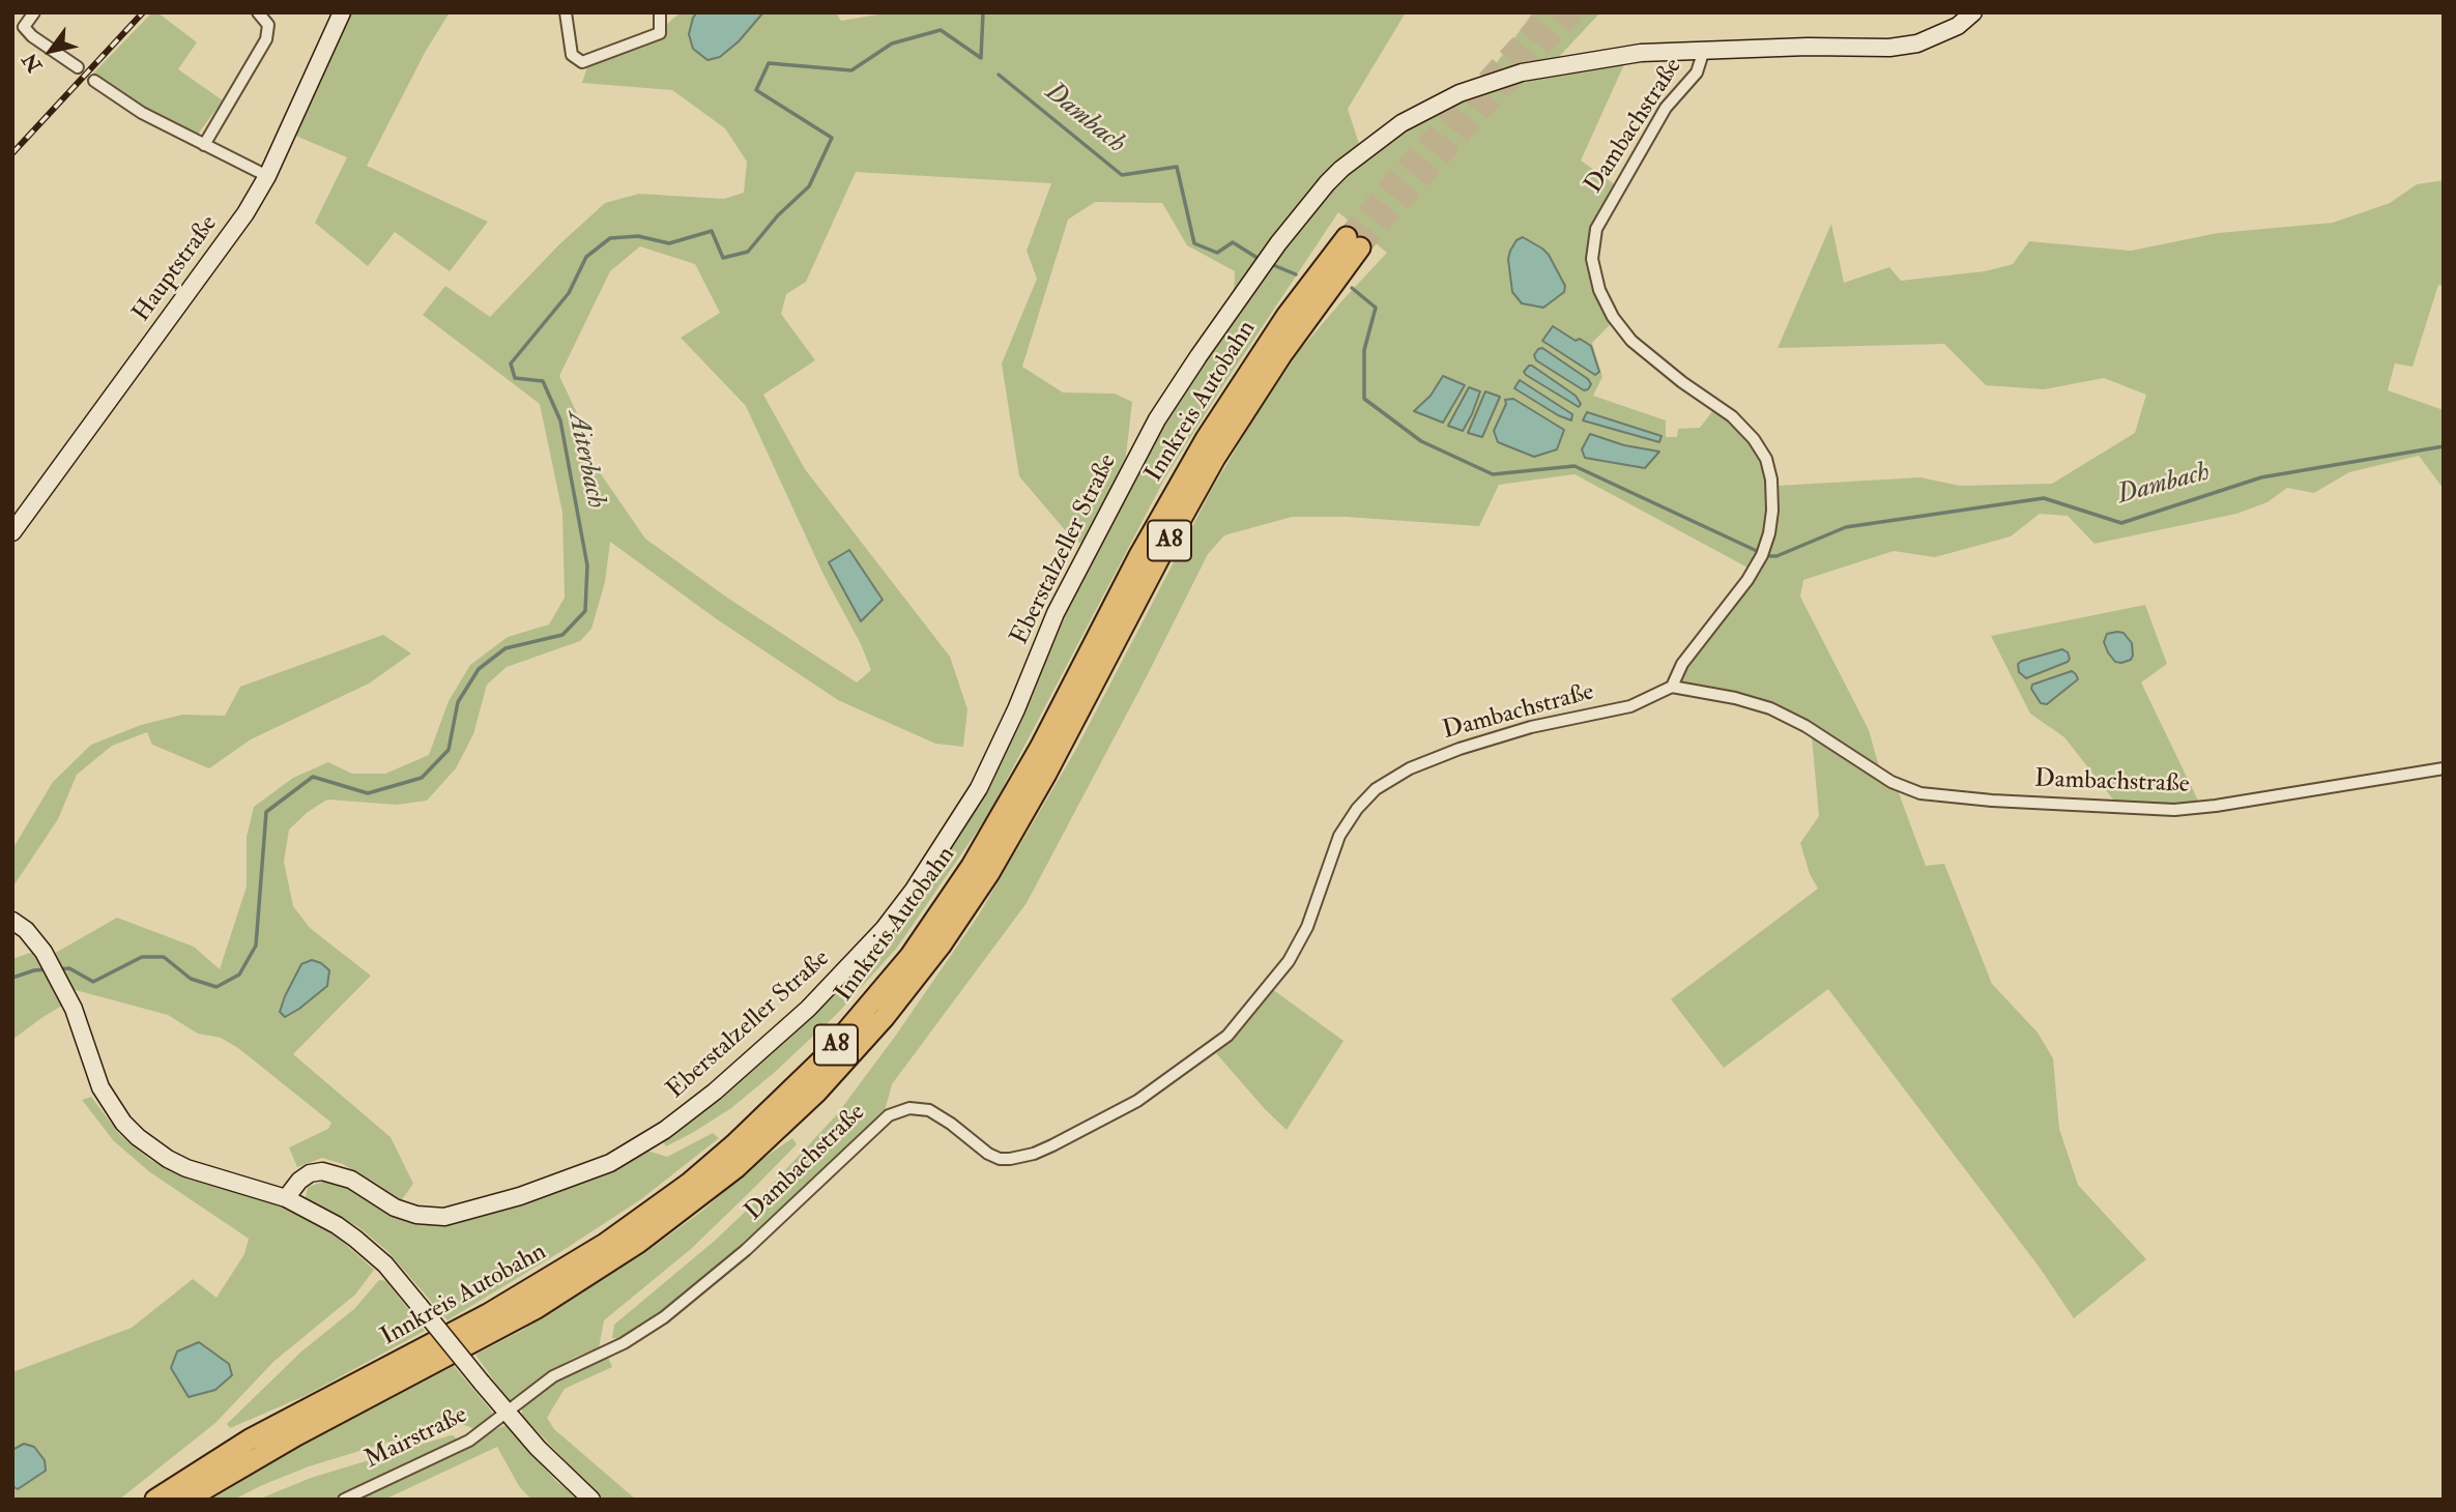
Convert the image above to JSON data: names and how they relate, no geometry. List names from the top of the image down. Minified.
{"streets":{"highway":["Innkreis Autobahn","A8"],"street":["Dambachstraße","Hauptstraße","Eberstalzeller Straße","Mairstraße"]},"crossings":[["Dambachstraße","Eberstalzeller Straße"],["Dambachstraße","Mairstraße"]],"water":["Dambach","Aiterbach"],"north":"bottom left"}
